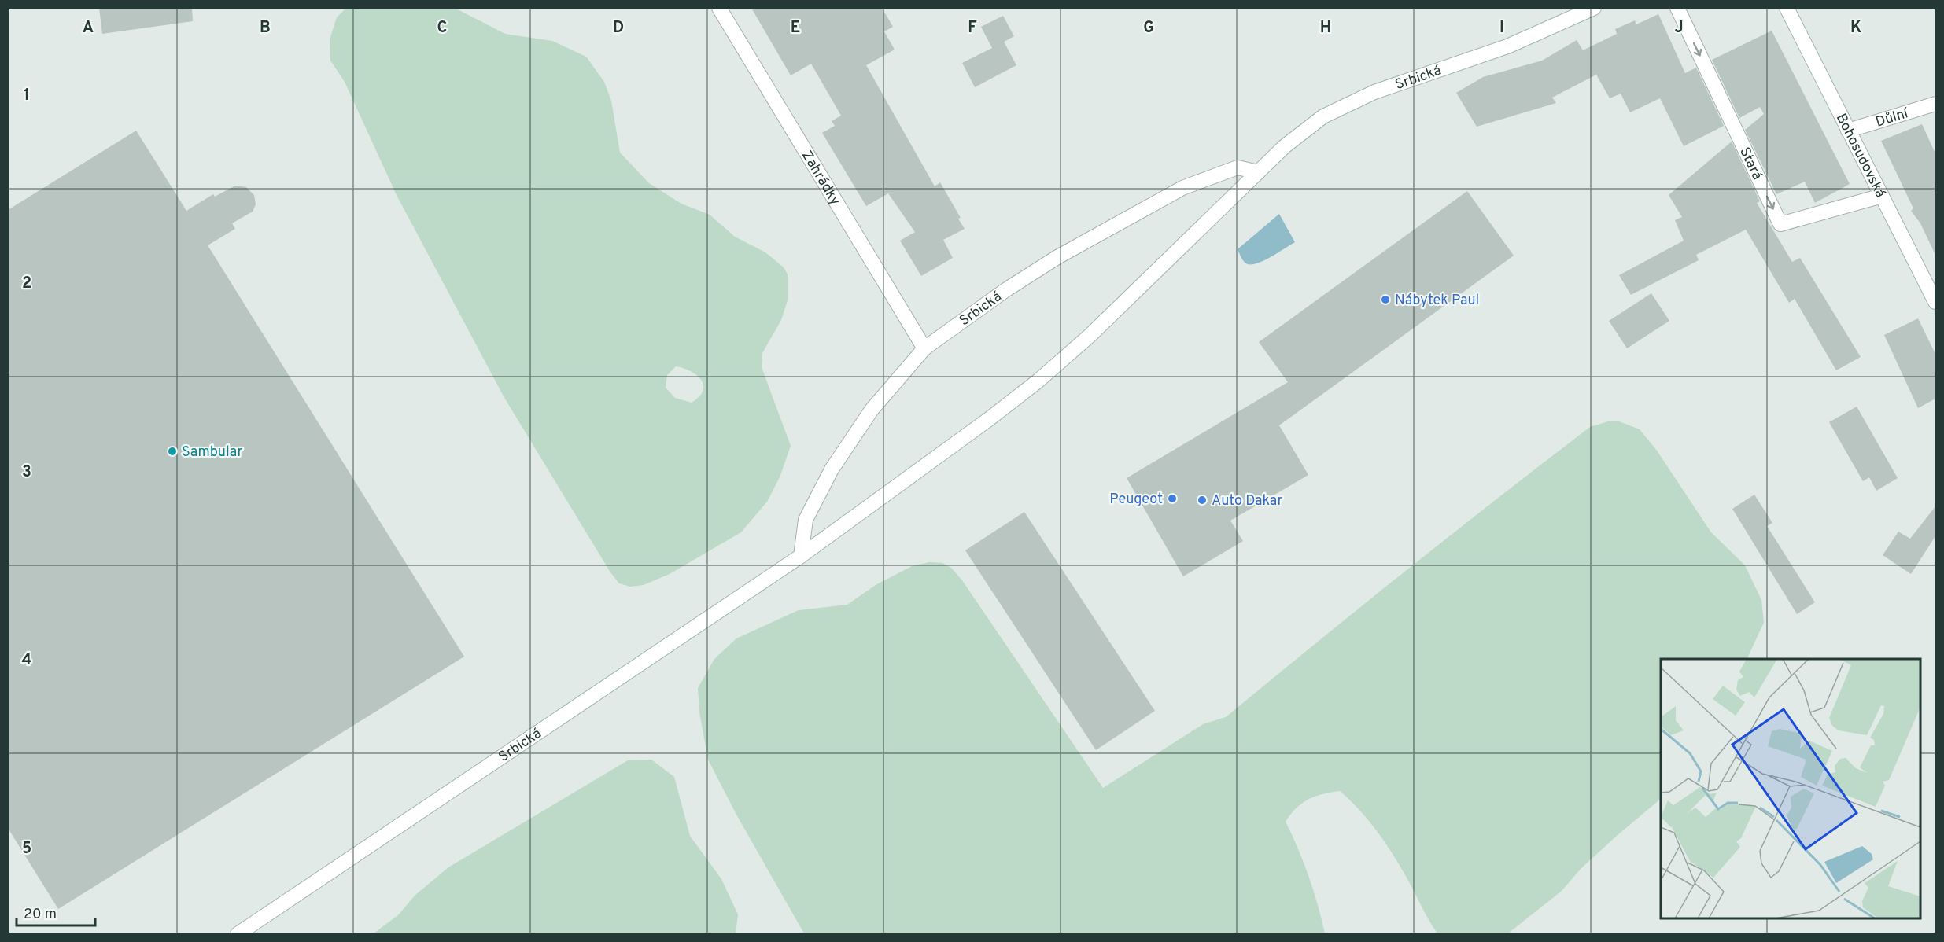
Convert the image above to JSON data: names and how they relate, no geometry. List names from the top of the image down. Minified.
{"streets":{"street":["Srbická","Důlní","Bohosudovská","Stará","Zahrádky"]},"crossings":[["Srbická","Zahrádky"],["Důlní","Bohosudovská"],["Bohosudovská","Stará"]],"one_way":["Stará"],"places":["Nábytek Paul","Sambular","Peugeot","Auto Dakar"],"scale_bar":"20 m","grid":{"columns":["A","B","C","D","E","F","G","H","I","J","K"],"rows":["1","2","3","4","5"]}}
